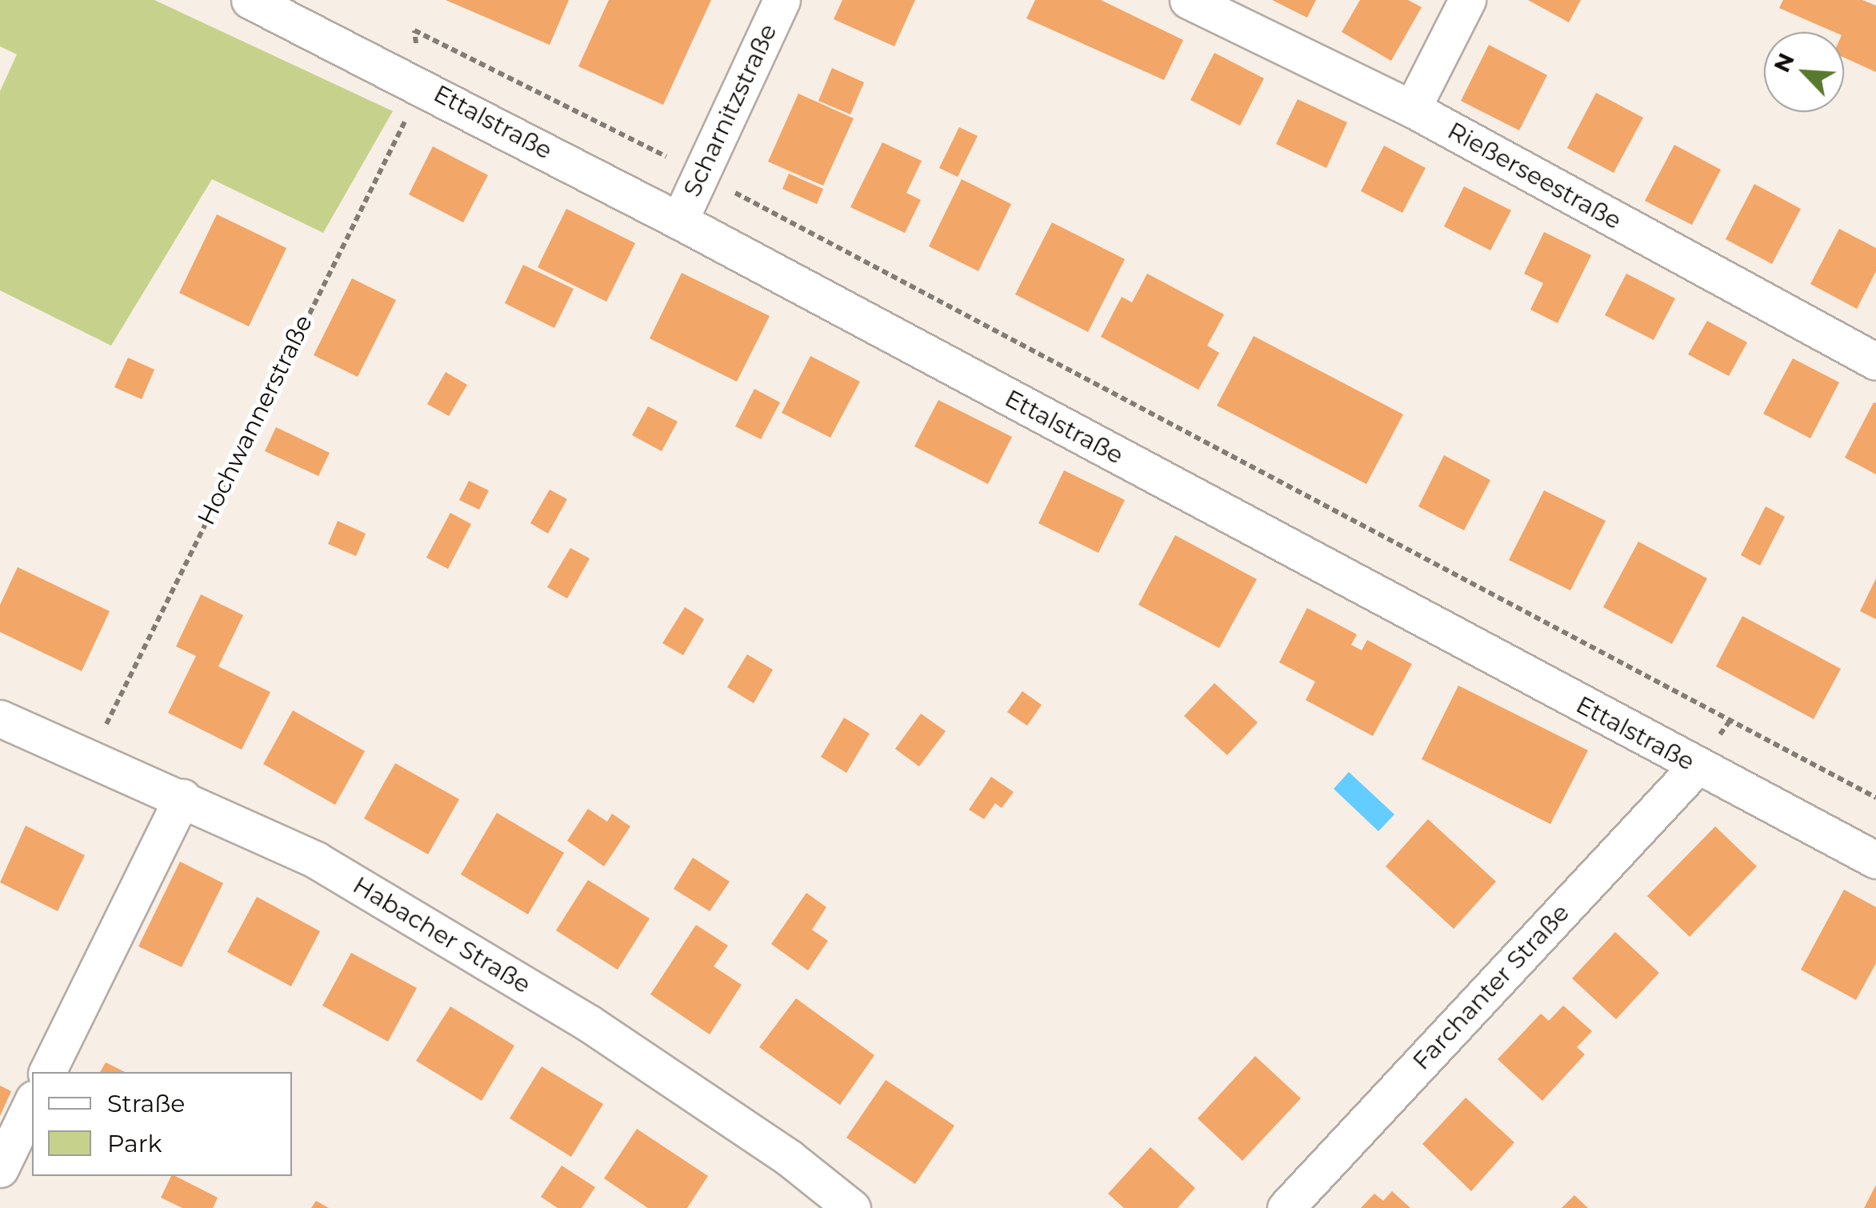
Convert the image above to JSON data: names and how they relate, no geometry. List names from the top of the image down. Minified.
{"streets":{"street":["Scharnitzstraße","Ettalstraße","Rießerseestraße","Habacher Straße","Farchanter Straße"],"path":["Hochwannerstraße"]},"crossings":[["Scharnitzstraße","Ettalstraße"],["Ettalstraße","Hochwannerstraße"],["Ettalstraße","Farchanter Straße"],["Hochwannerstraße","Habacher Straße"]],"legend":["Straße","Park"],"north":"top left"}
